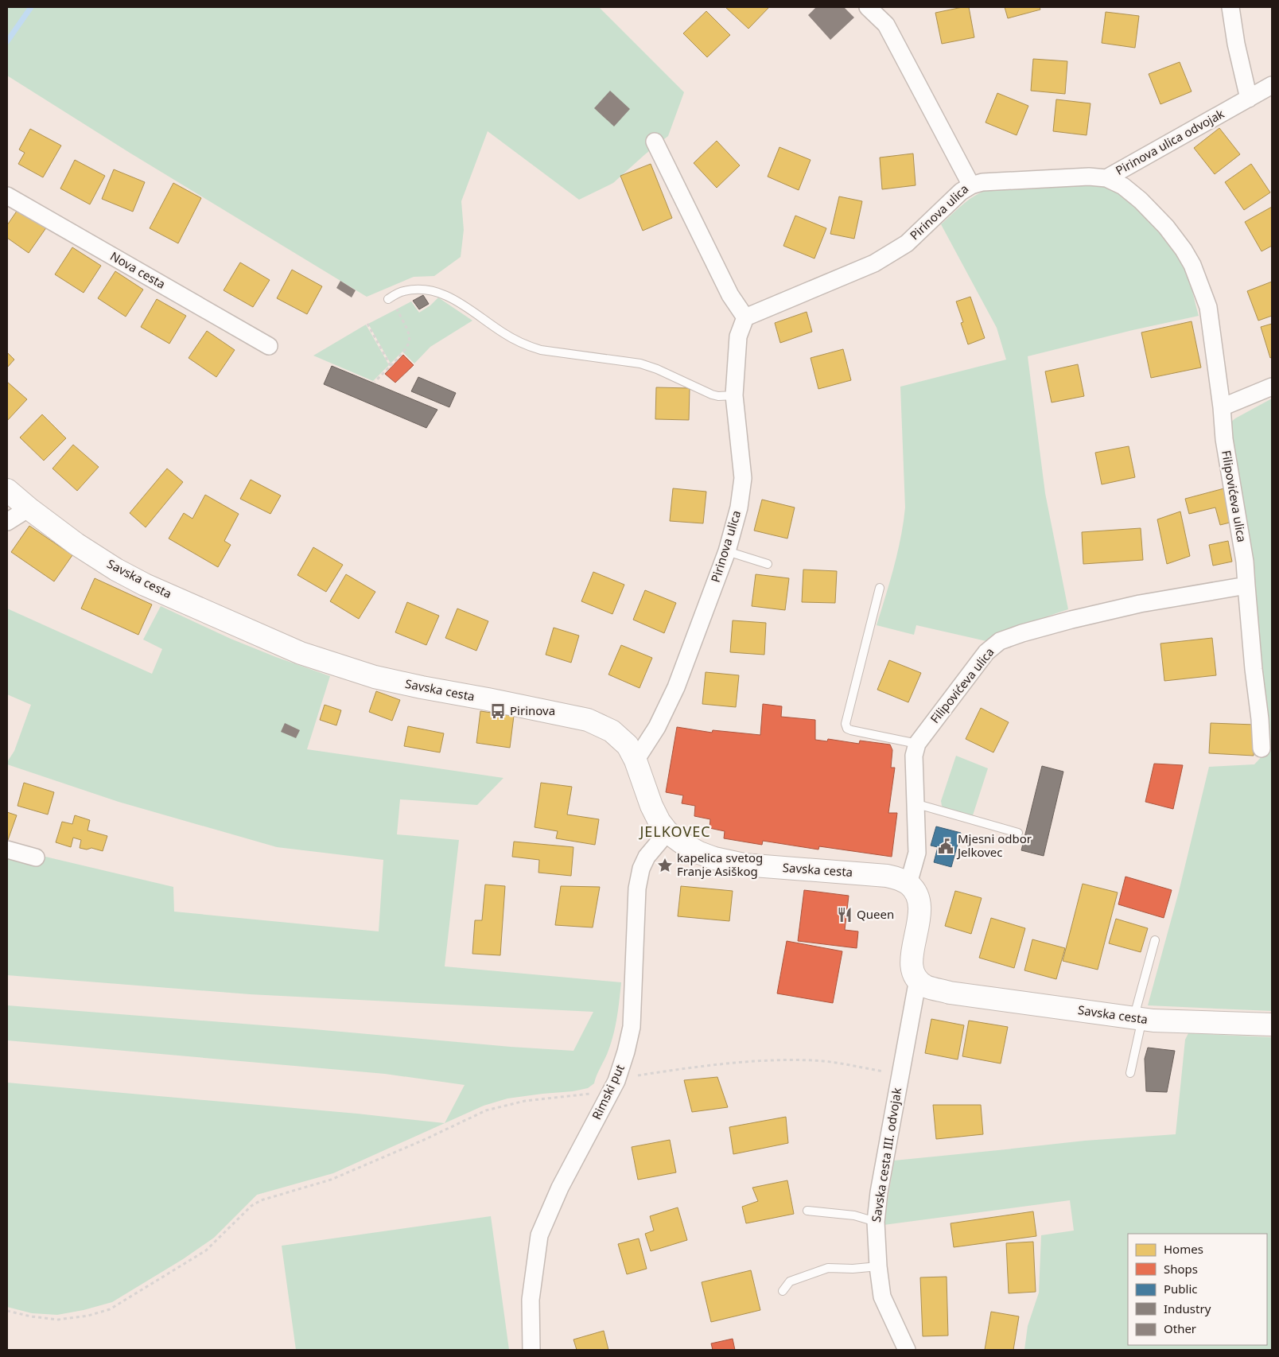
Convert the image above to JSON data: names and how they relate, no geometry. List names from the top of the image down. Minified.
{"streets":{"street":["Pirinova ulica odvojak","Pirinova ulica","Nova cesta","Filipovićeva ulica","Savska cesta","Rimski put","Savska cesta III. odvojak"]},"crossings":[["Pirinova ulica odvojak","Pirinova ulica"],["Pirinova ulica odvojak","Filipovićeva ulica"],["Pirinova ulica","Savska cesta"],["Filipovićeva ulica","Savska cesta"],["Savska cesta","Rimski put"],["Savska cesta","Savska cesta III. odvojak"]],"districts":["JELKOVEC"],"places":{"bus stop":["Pirinova"],"public building":["Mjesni odbor Jelkovec"],"place":["kapelica svetog Franje Asiškog"],"restaurant":["Queen"]},"legend":["Homes","Shops","Public","Industry","Other"]}
